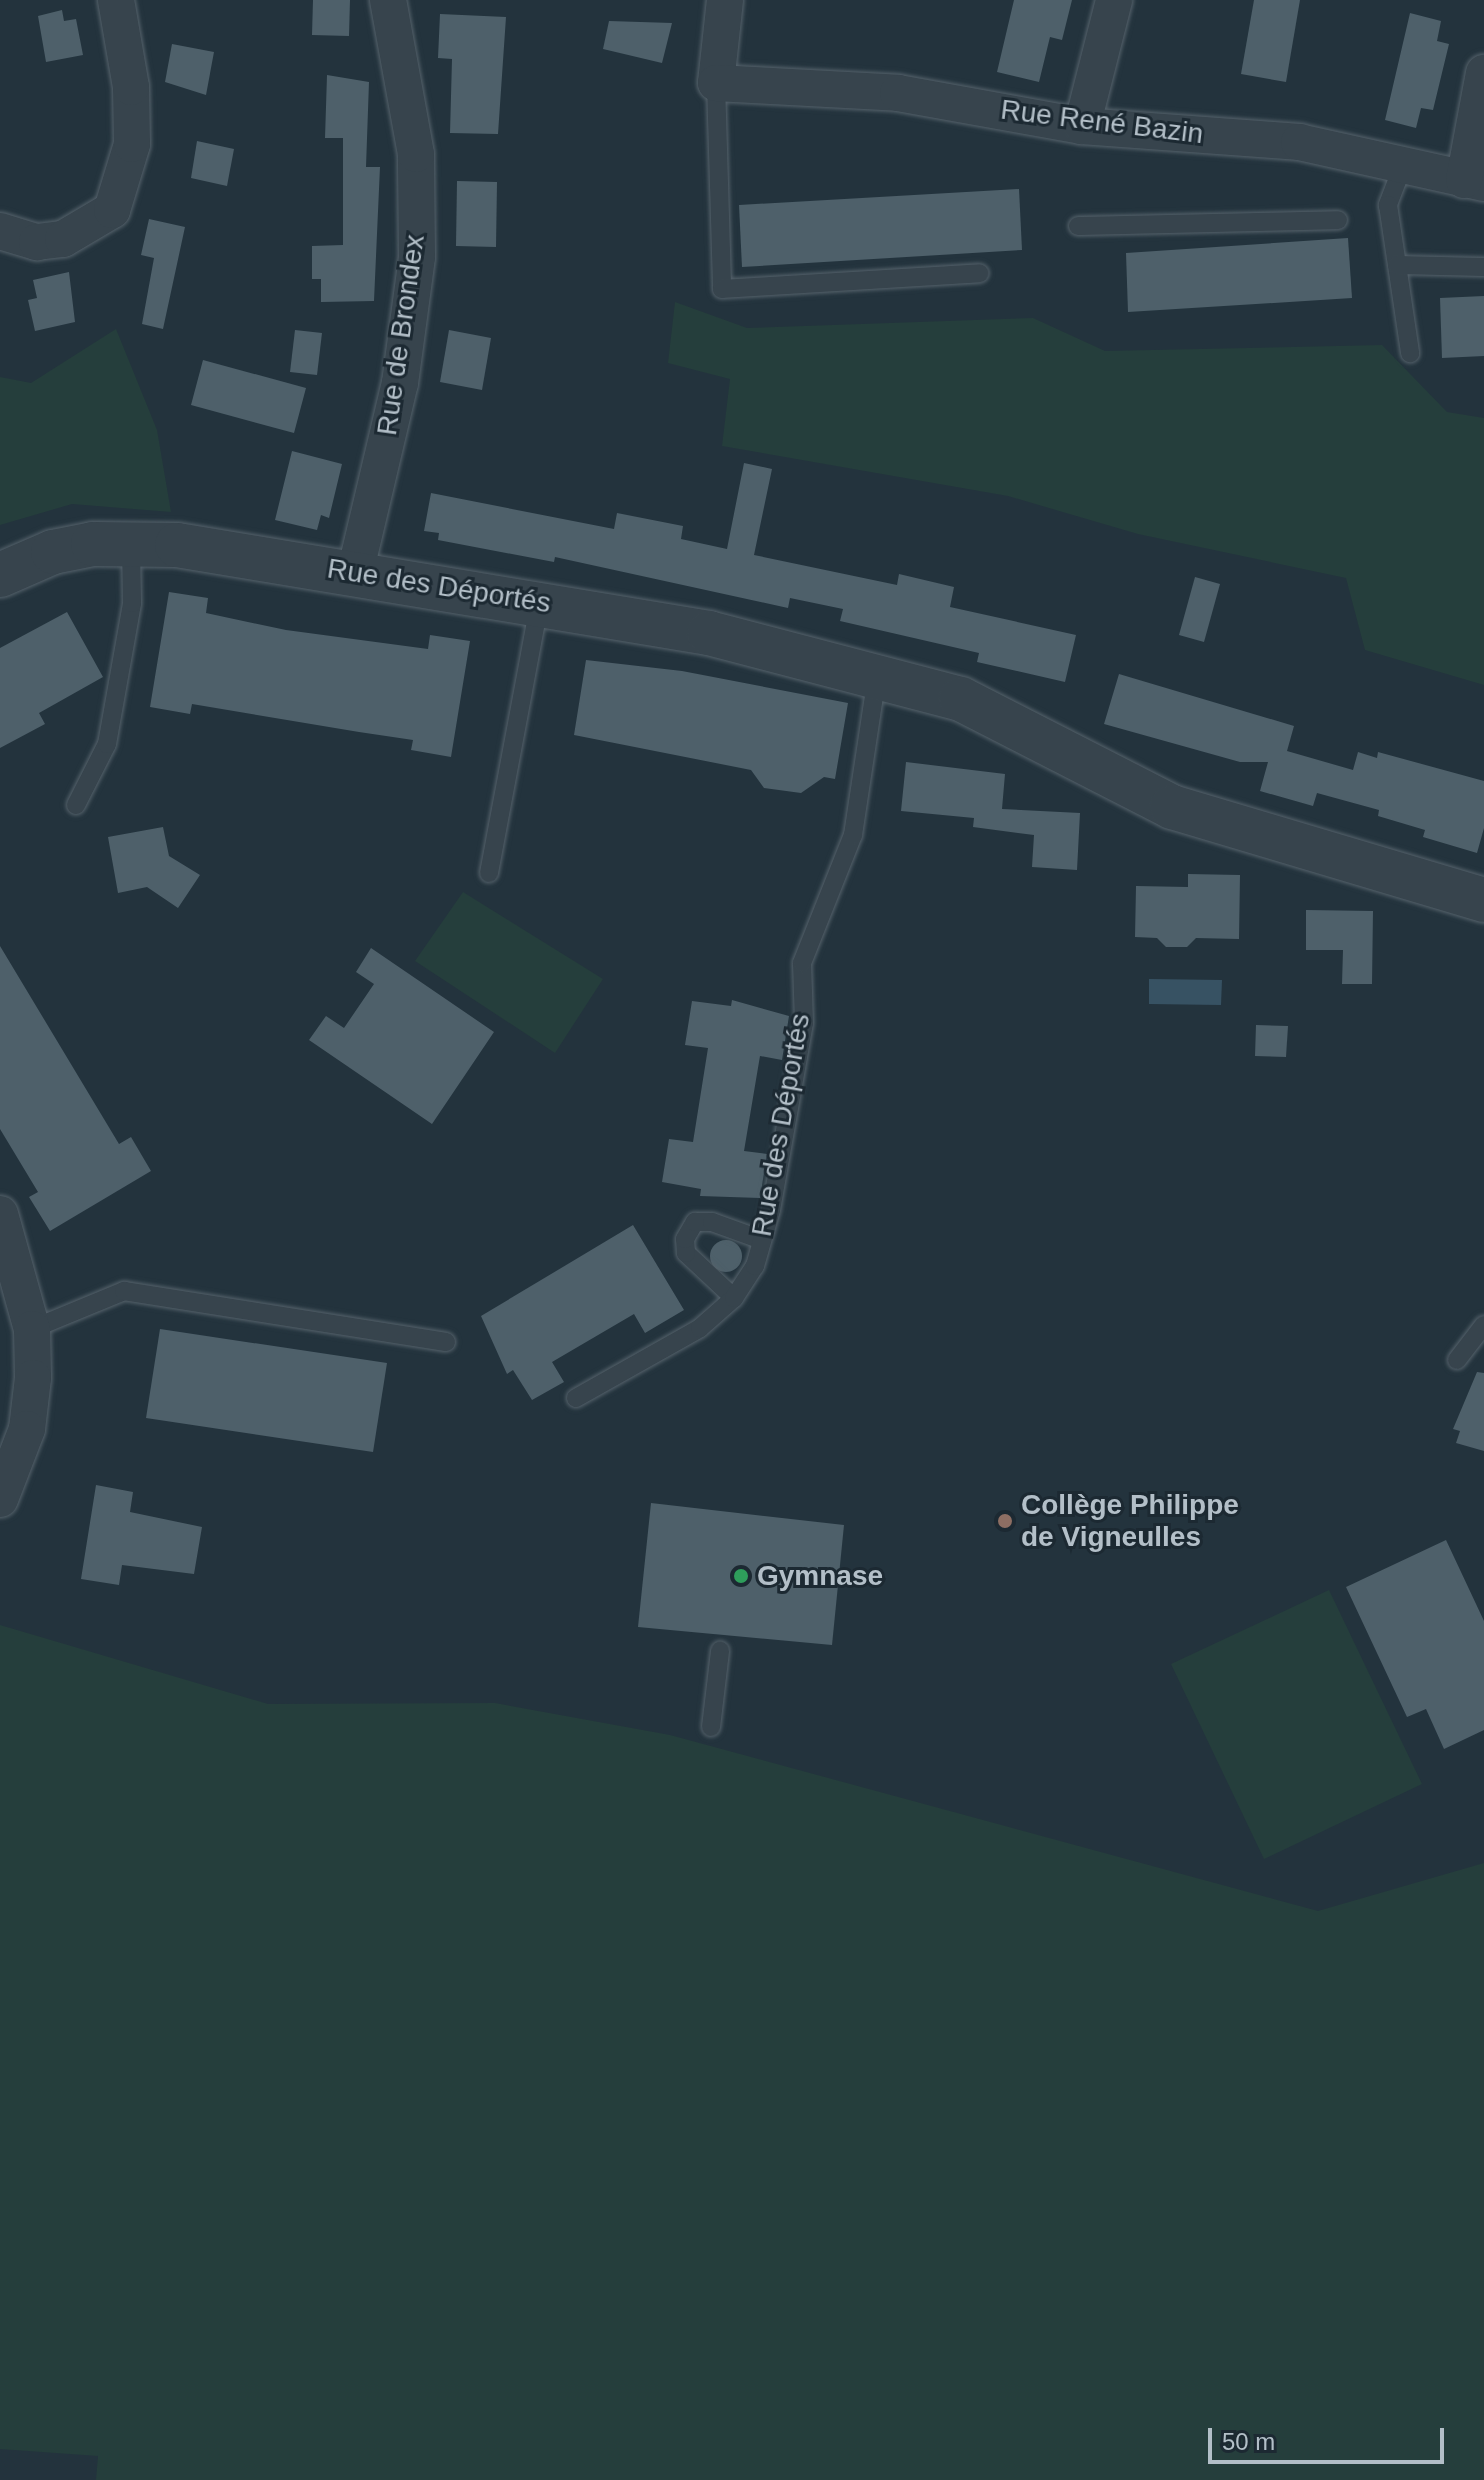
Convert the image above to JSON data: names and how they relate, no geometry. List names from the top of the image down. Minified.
{"streets":{"street":["Rue René Bazin","Rue de Brondex","Rue des Déportés"]},"crossings":[["Rue de Brondex","Rue des Déportés"]],"places":["Collège Philippe de Vigneulles","Gymnase"],"scale_bar":"50 m"}
